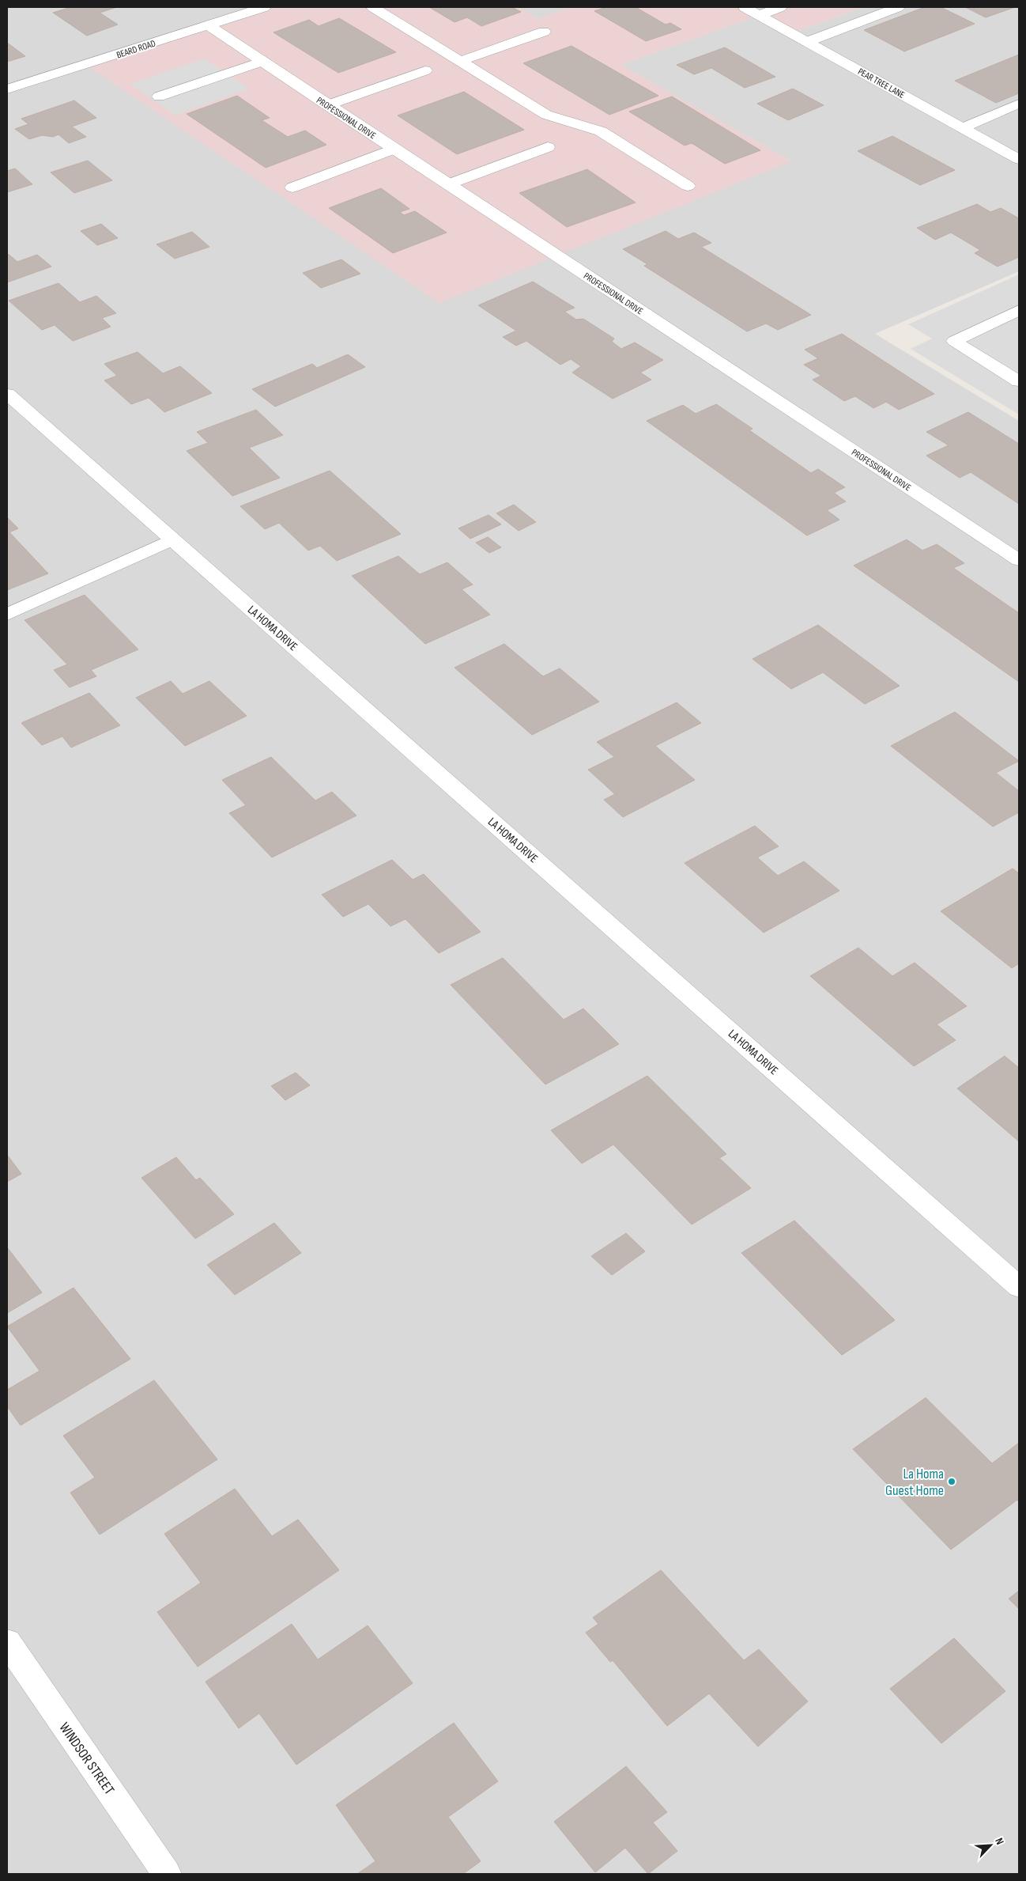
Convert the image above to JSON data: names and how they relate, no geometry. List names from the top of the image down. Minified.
{"streets":{"street":["BEARD ROAD","PEAR TREE LANE","PROFESSIONAL DRIVE","LA HOMA DRIVE","WINDSOR STREET"]},"crossings":[["BEARD ROAD","PROFESSIONAL DRIVE"]],"places":["La Homa Guest Home"],"north":"top right"}
